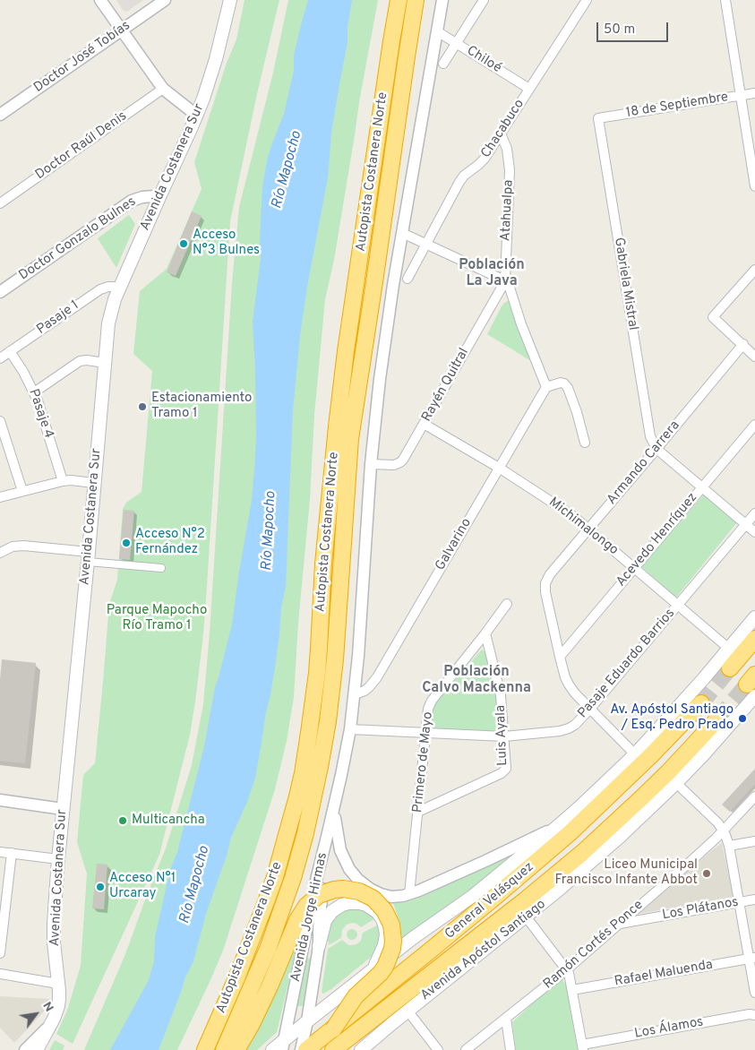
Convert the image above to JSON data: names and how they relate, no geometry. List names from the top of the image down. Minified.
{"streets":{"highway":["Autopista Costanera Norte","General Velásquez"],"main road":["Avenida Costanera Sur","Avenida Apóstol Santiago"],"street":["Doctor José Tobías","Chiloé","18 de Septiembre","Chacabuco","Doctor Raúl Denis","Atahualpa","Doctor Gonzalo Bulnes","Gabriela Mistral","Pasaje 1","Rayén Quitral","Pasaje 4","Armando Carrera","Michimalongo","Acevedo Henríquez","Galvarino","Pasaje Eduardo Barrios","Luis Ayala","Primero de Mayo","Los Plátanos","Avenida Jorge Hirmas","Ramón Cortés Ponce","Rafael Maluenda","Los Álamos"]},"crossings":[["Chiloé","Chacabuco"],["18 de Septiembre","Gabriela Mistral"],["Chacabuco","Atahualpa"],["Avenida Costanera Sur","Doctor Gonzalo Bulnes"],["Avenida Costanera Sur","Pasaje 1"],["Atahualpa","Rayén Quitral"],["Atahualpa","Galvarino"],["Gabriela Mistral","Armando Carrera"],["Pasaje 1","Pasaje 4"],["Rayén Quitral","Michimalongo"],["Armando Carrera","Michimalongo"],["Armando Carrera","Acevedo Henríquez"],["Michimalongo","Acevedo Henríquez"],["Michimalongo","Galvarino"],["Michimalongo","Pasaje Eduardo Barrios"],["Pasaje Eduardo Barrios","Luis Ayala"],["Pasaje Eduardo Barrios","Primero de Mayo"],["Luis Ayala","Primero de Mayo"],["Los Plátanos","Ramón Cortés Ponce"]],"districts":["Población La Java","Población Calvo Mackenna"],"water":["Río Mapocho"],"parks":["Parque Mapocho Río Tramo 1"],"places":["Acceso N°3 Bulnes","Estacionamiento Tramo 1","Acceso N°2 Fernández","Av. Apóstol Santiago / Esq. Pedro Prado","Multicancha","Liceo Municipal Francisco Infante Abbot","Acceso N°1 Urcaray"],"scale_bar":"50 m","north":"top right"}
